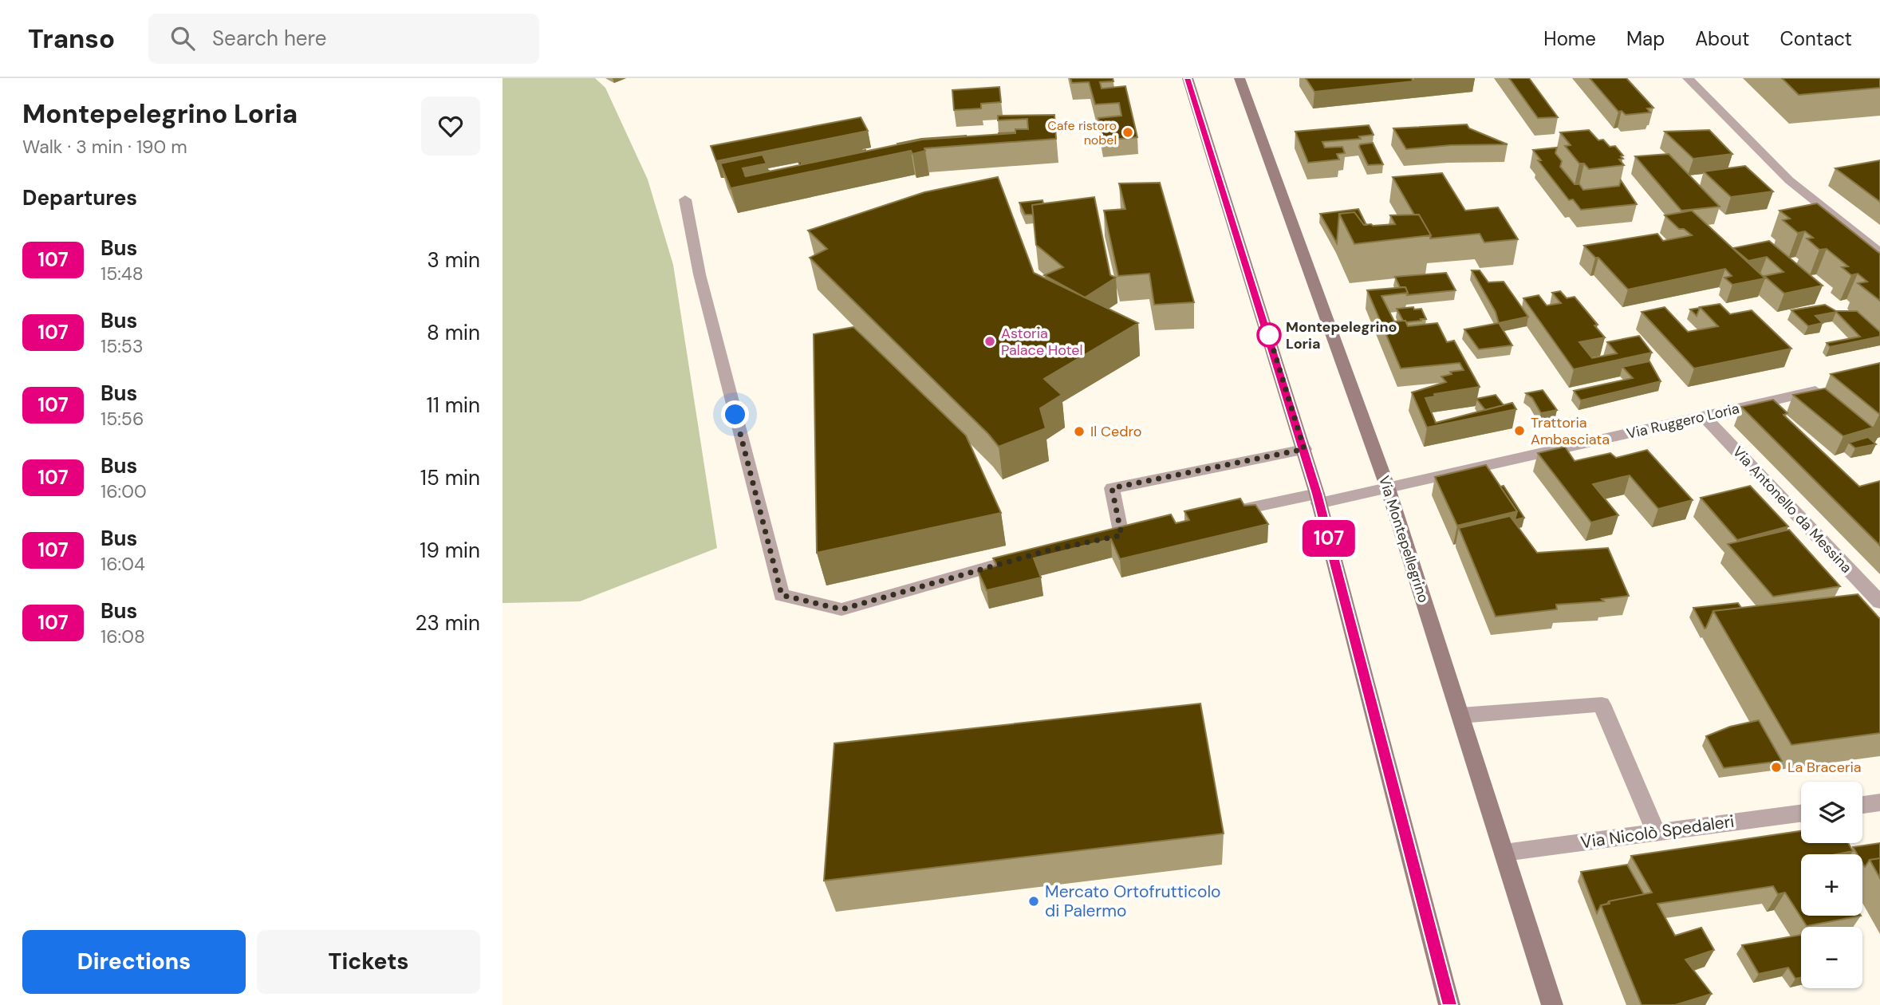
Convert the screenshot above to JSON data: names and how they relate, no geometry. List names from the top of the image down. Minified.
{"streets":{"street":["Via Ruggero Loria","Via Antonello da Messina","Via Montepellegrino","Via Nicolò Spedaleri"]},"crossings":[["Via Ruggero Loria","Via Antonello da Messina"],["Via Ruggero Loria","Via Montepellegrino"],["Via Montepellegrino","Via Nicolò Spedaleri"]],"places":["Cafe ristoro nobel","Montepelegrino Loria","Astoria Palace Hotel","Trattoria Ambasciata","Il Cedro","La Braceria","Mercato Ortofrutticolo di Palermo"],"lines":["bus line 107"],"page":{"header":"Transo","search":"Search here","nav":["Home","Map","About","Contact"],"heading":[["Montepelegrino Loria","Walk · 3 min · 190 m"],"Departures"],"on_map":"107","list":[{"mark":"107","name":"Bus","note":"15:48","value":"3 min"},{"mark":"107","name":"Bus","note":"15:53","value":"8 min"},{"mark":"107","name":"Bus","note":"15:56","value":"11 min"},{"mark":"107","name":"Bus","note":"16:00","value":"15 min"},{"mark":"107","name":"Bus","note":"16:04","value":"19 min"},{"mark":"107","name":"Bus","note":"16:08","value":"23 min"}],"map_buttons":["+","−"],"buttons":["Directions","Tickets"]}}
